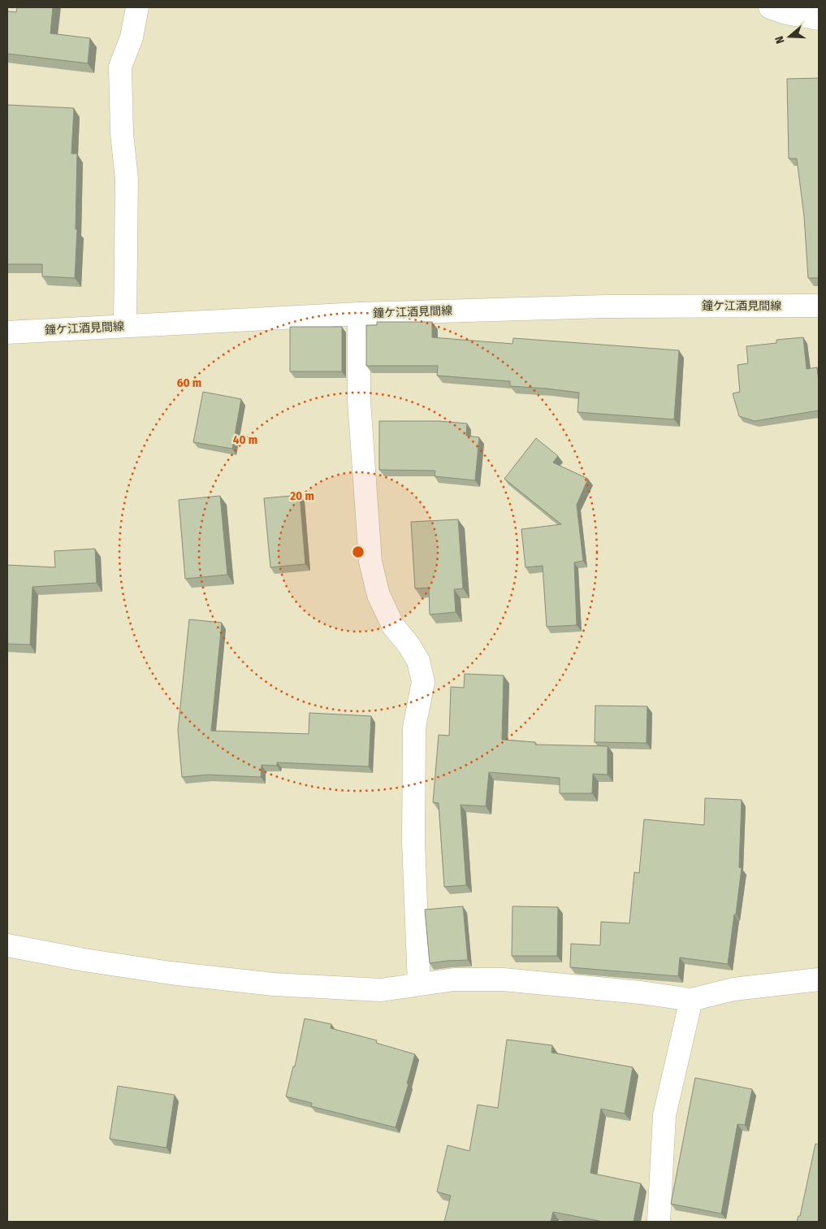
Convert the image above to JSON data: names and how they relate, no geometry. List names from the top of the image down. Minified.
{"streets":{"street":["鐘ケ江酒見間線"]},"north":"left","rings":["60 m","40 m","20 m"]}
